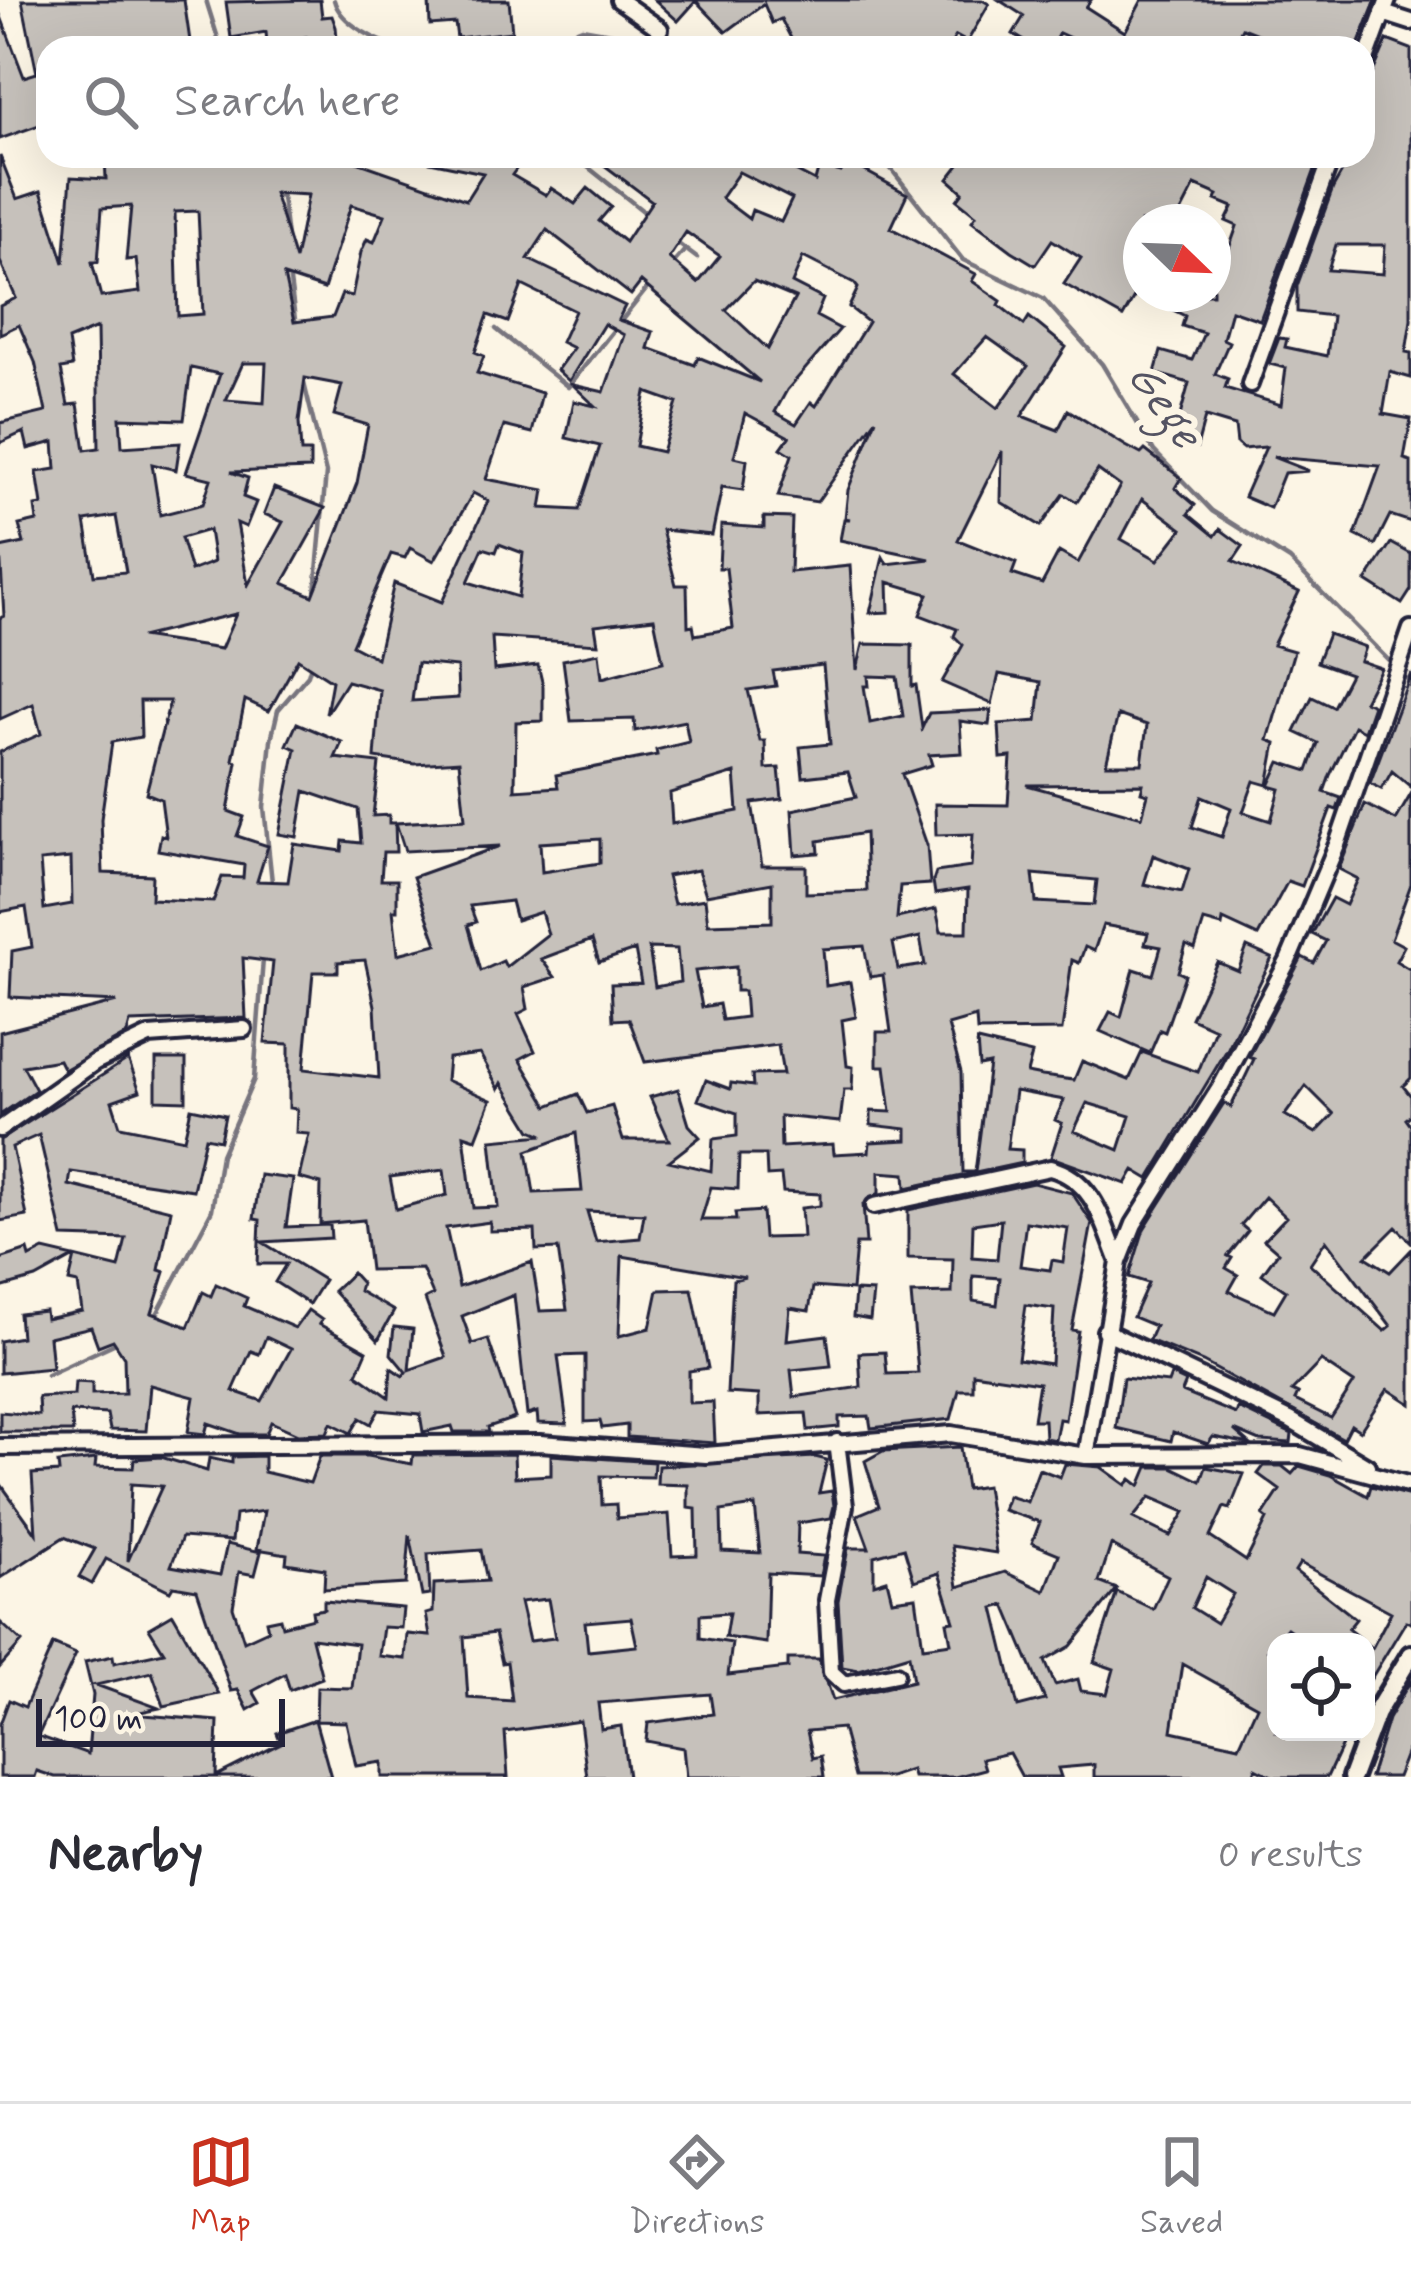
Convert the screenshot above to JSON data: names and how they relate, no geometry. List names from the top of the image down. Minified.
{"water":["Gege"],"scale_bar":"100 m","north":"bottom right","page":{"search":"Search here","scale":"100 m","heading":["Nearby","0 results"],"nav":["Map","Directions","Saved"]}}
